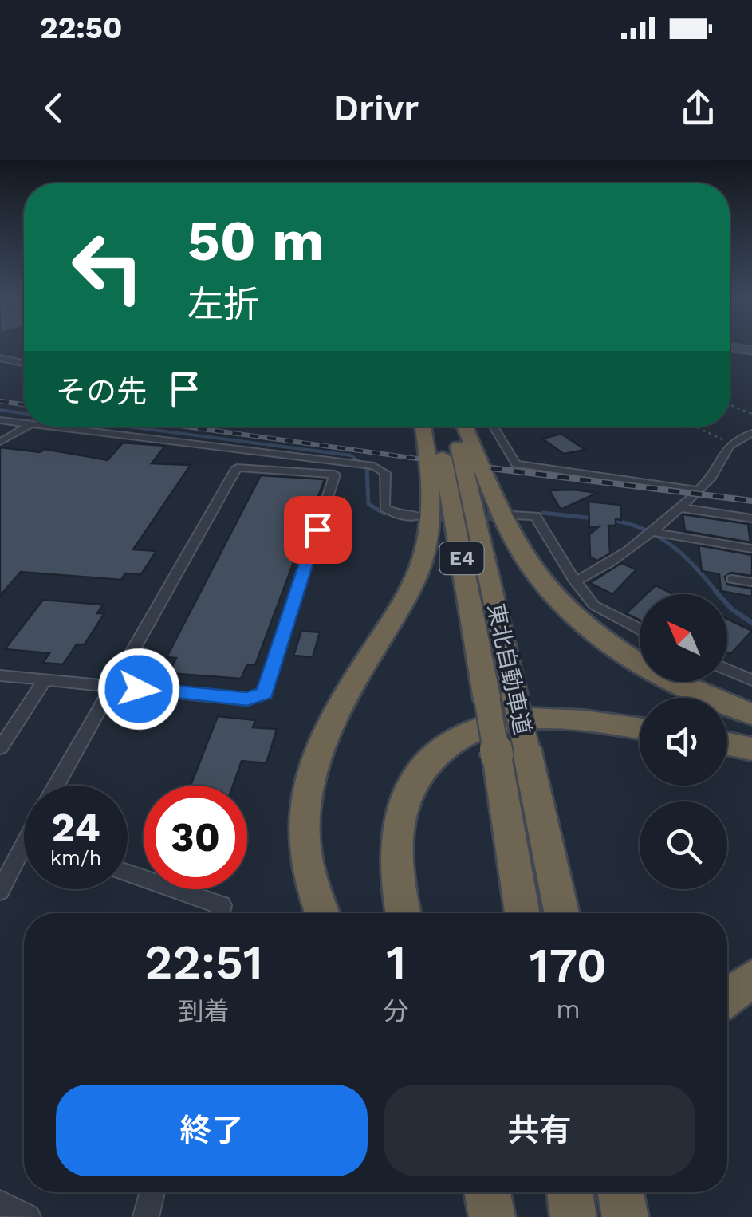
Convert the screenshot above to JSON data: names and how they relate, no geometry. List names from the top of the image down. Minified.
{"streets":{"highway":["E4","東北自動車道"]},"north":"top left","page":{"status":"22:50","header":"Drivr","turn":["50 m","左折"],"then":"その先","speed":"24 km/h","limit":"30","eta":["22:51","到着","1","分","170","m"],"buttons":["終了","共有"]}}
